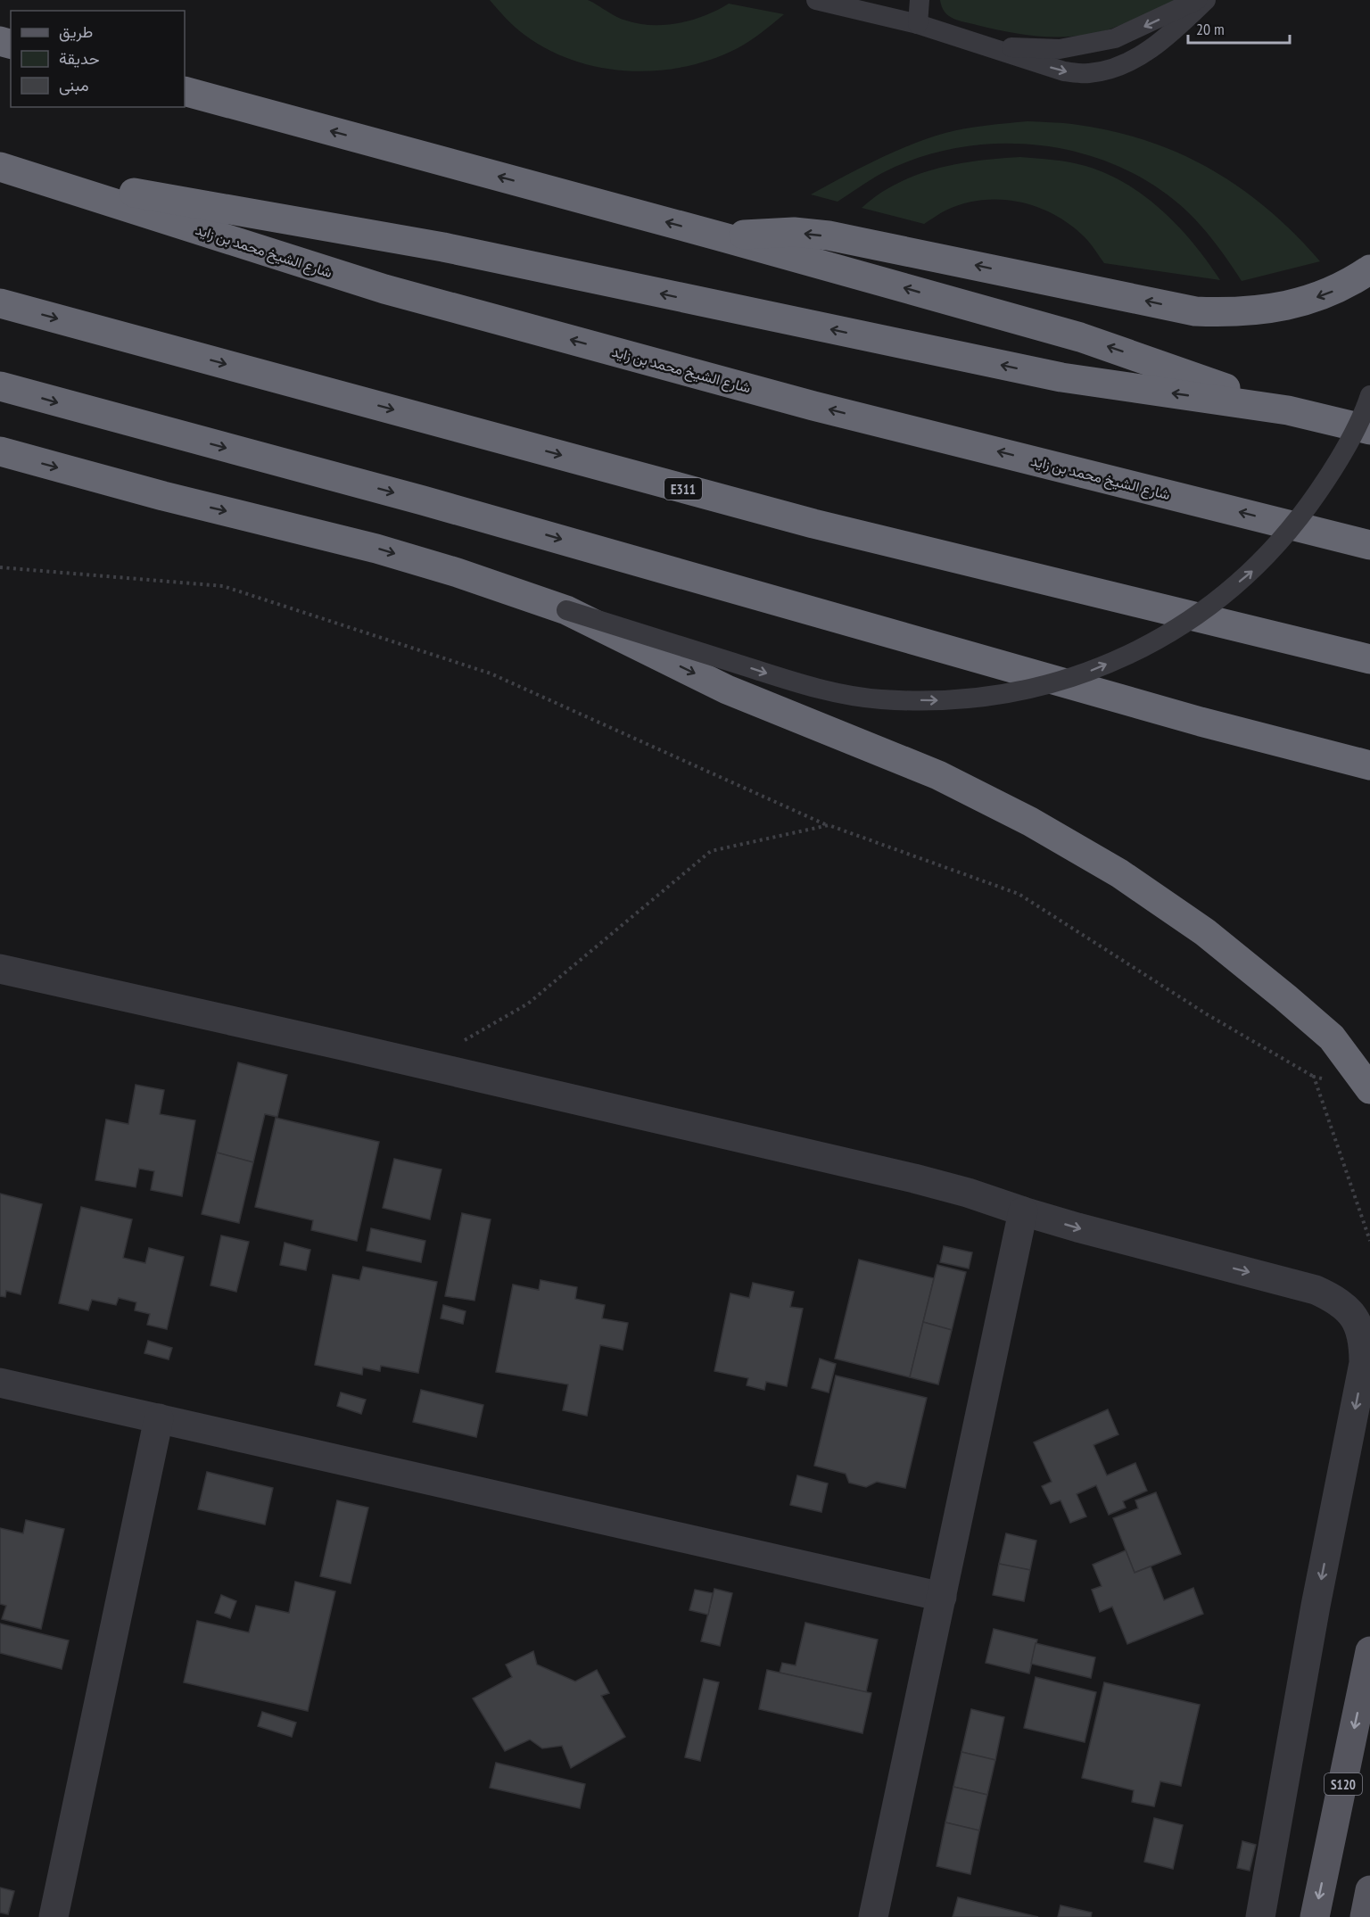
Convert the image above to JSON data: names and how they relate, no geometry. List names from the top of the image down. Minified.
{"streets":{"highway":["شارع الشيخ محمد بن زايد","E311"],"main road":["S120"]},"legend":["طريق","حديقة","مبنى"],"scale_bar":"20 m"}
